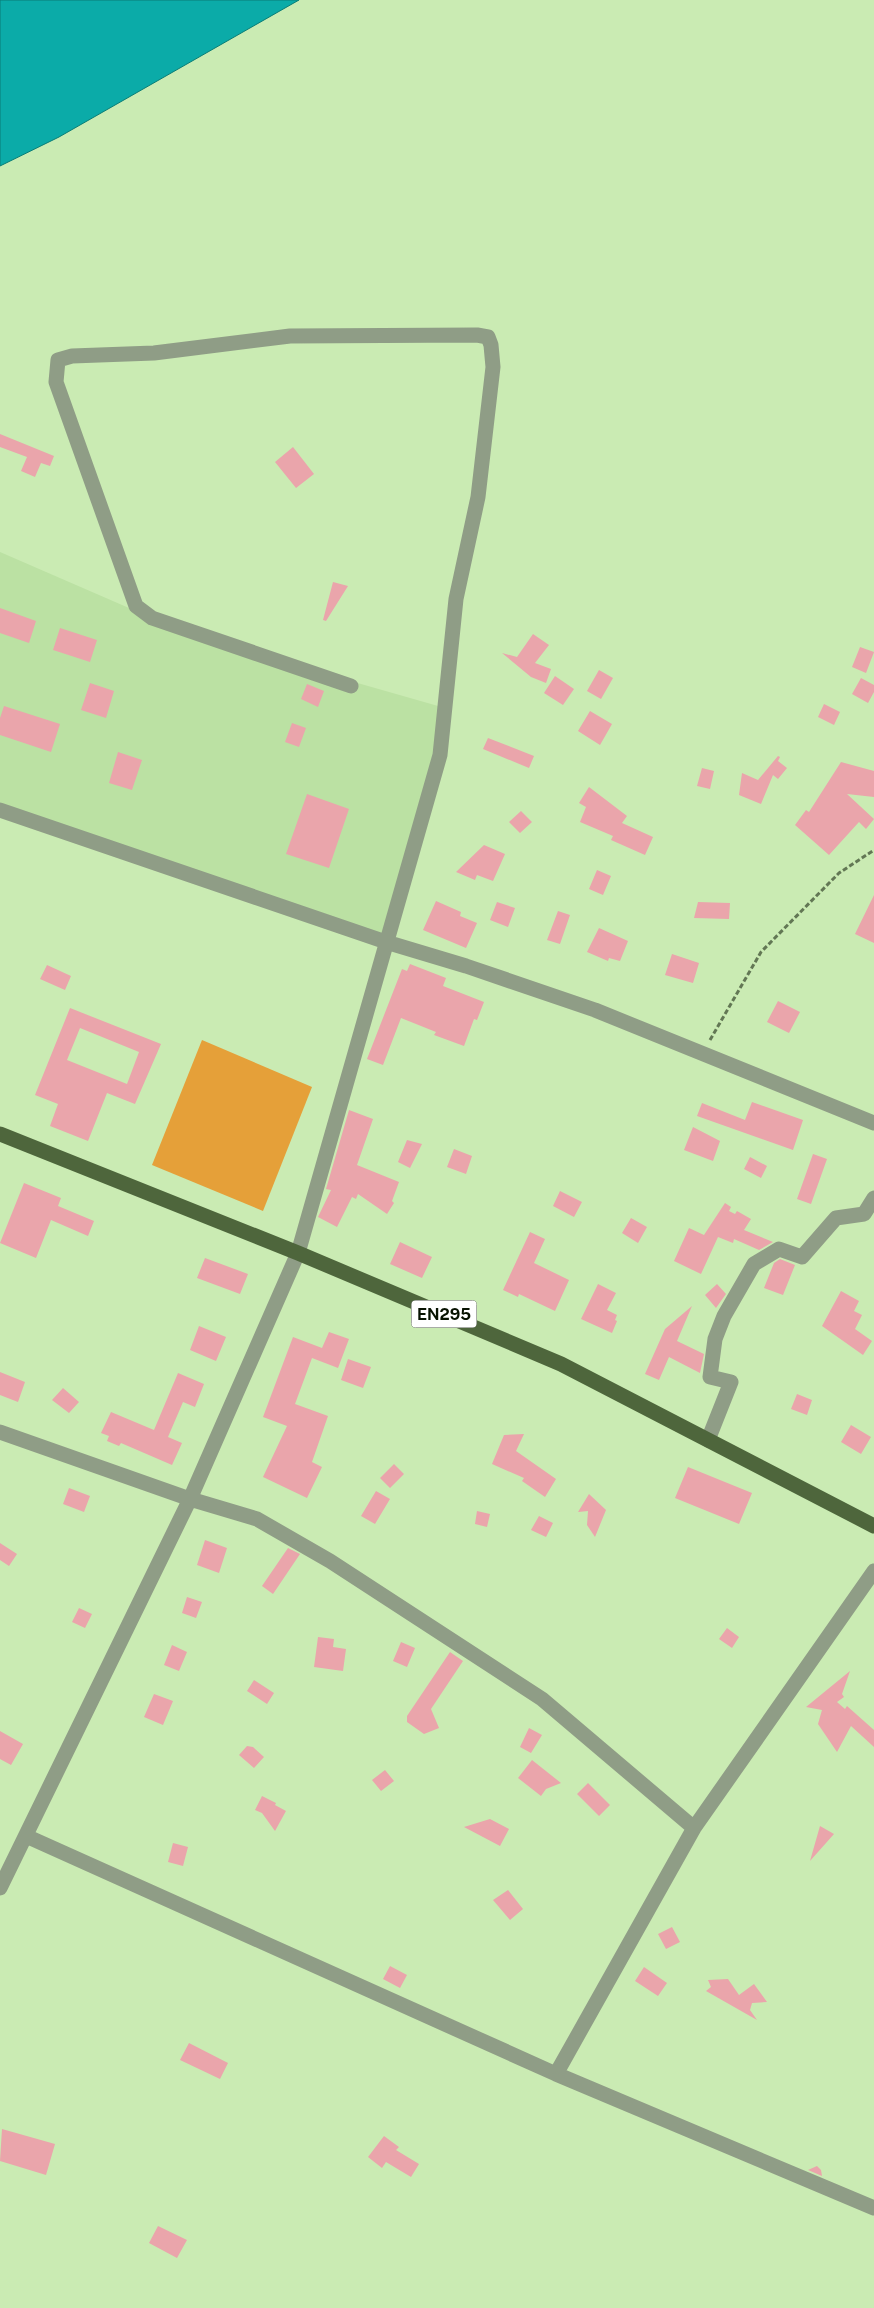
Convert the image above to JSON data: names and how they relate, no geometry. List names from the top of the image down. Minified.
{"streets":{"main road":["EN295"]}}
